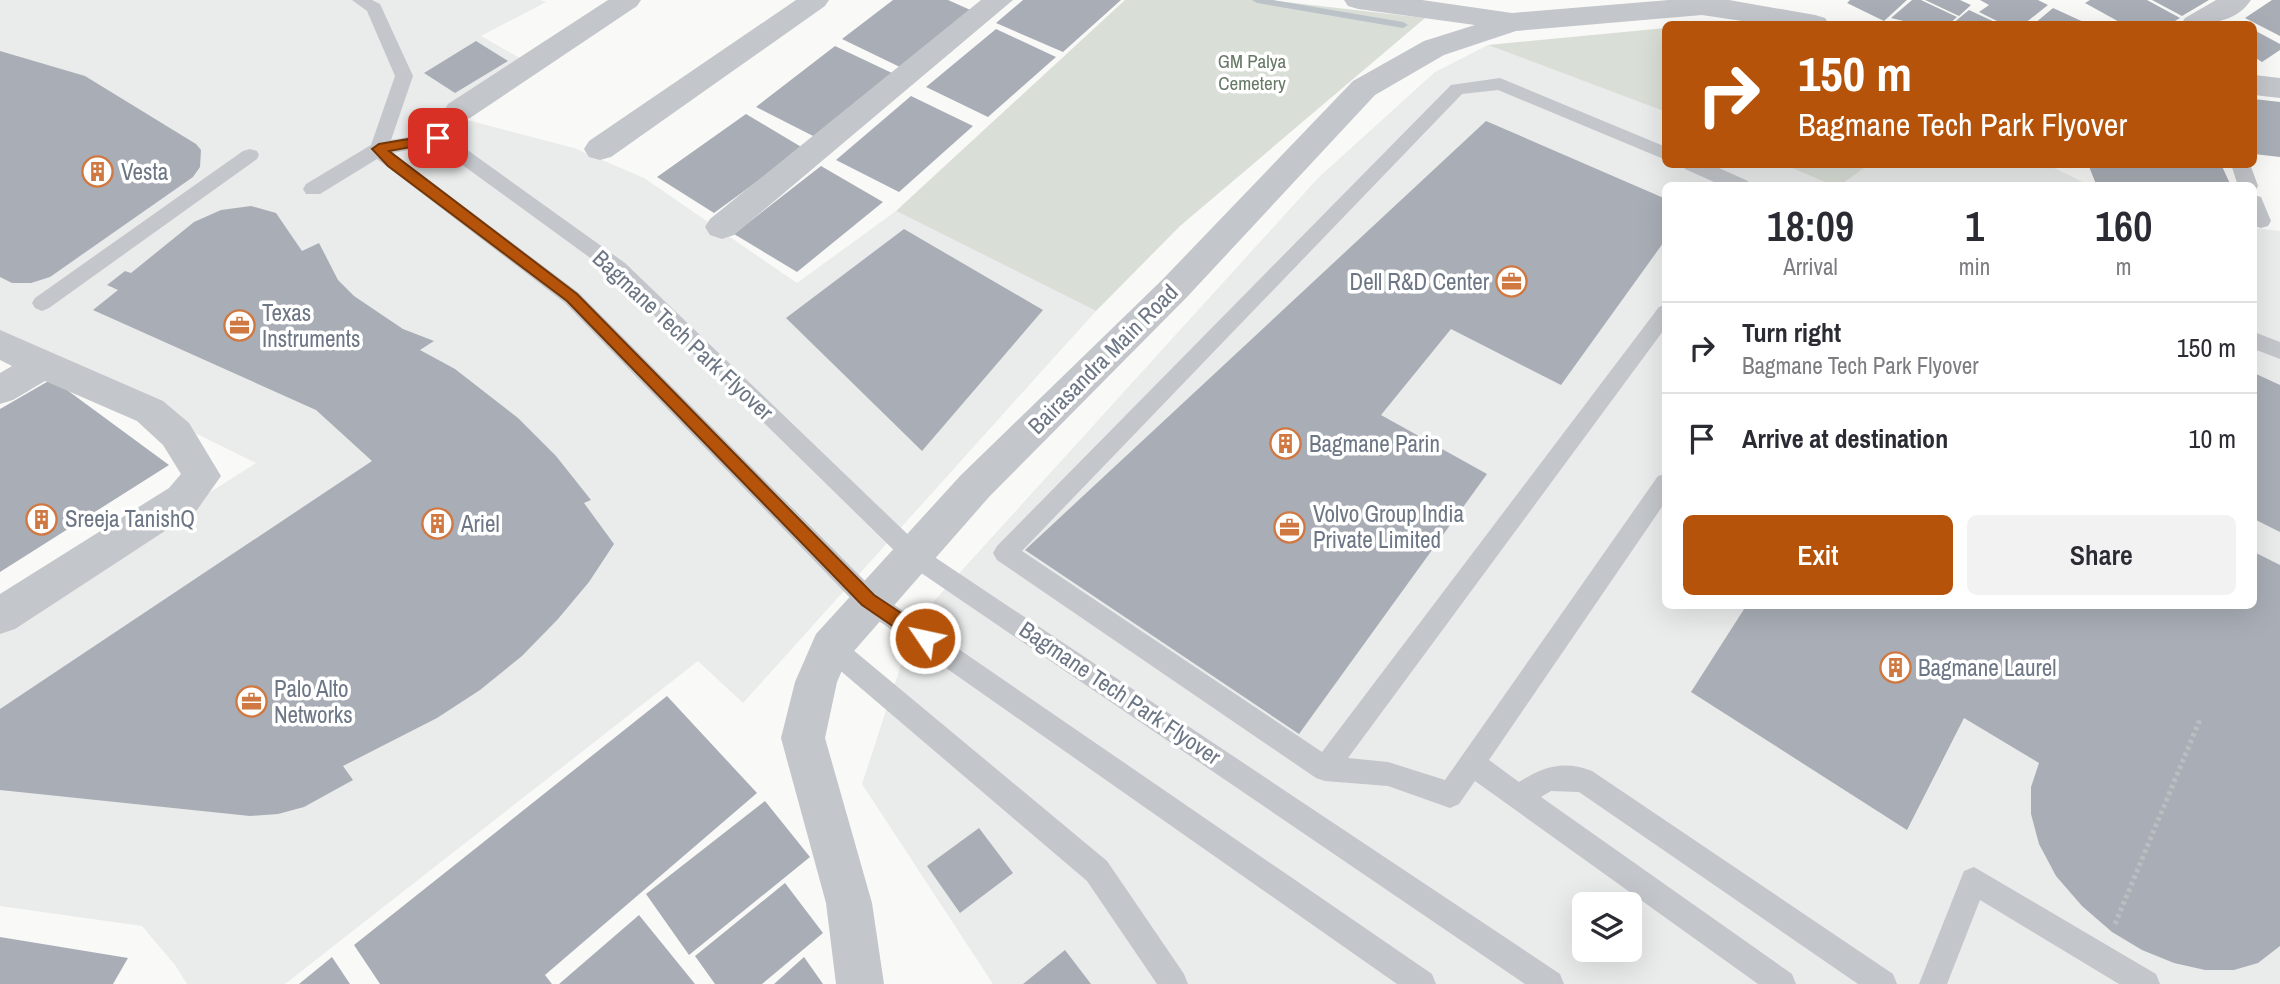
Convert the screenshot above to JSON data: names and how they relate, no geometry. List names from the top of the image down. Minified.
{"streets":{"street":["Bairasandra Main Road"],"lane":["Bagmane Tech Park Flyover"]},"parks":["GM Palya Cemetery"],"places":{"building":["Vesta","Bagmane Parin","Sreeja TanishQ","Ariel","Bagmane Laurel"],"office":["Dell R&D Center","Texas Instruments","Volvo Group India Private Limited","Palo Alto Networks"]},"page":{"turn":["150 m","Bagmane Tech Park Flyover"],"eta":["18:09","Arrival","1","min","160","m"],"list":[{"name":"Turn right","note":"Bagmane Tech Park Flyover","value":"150 m"},{"name":"Arrive at destination","value":"10 m"}],"buttons":["Exit","Share"]}}
